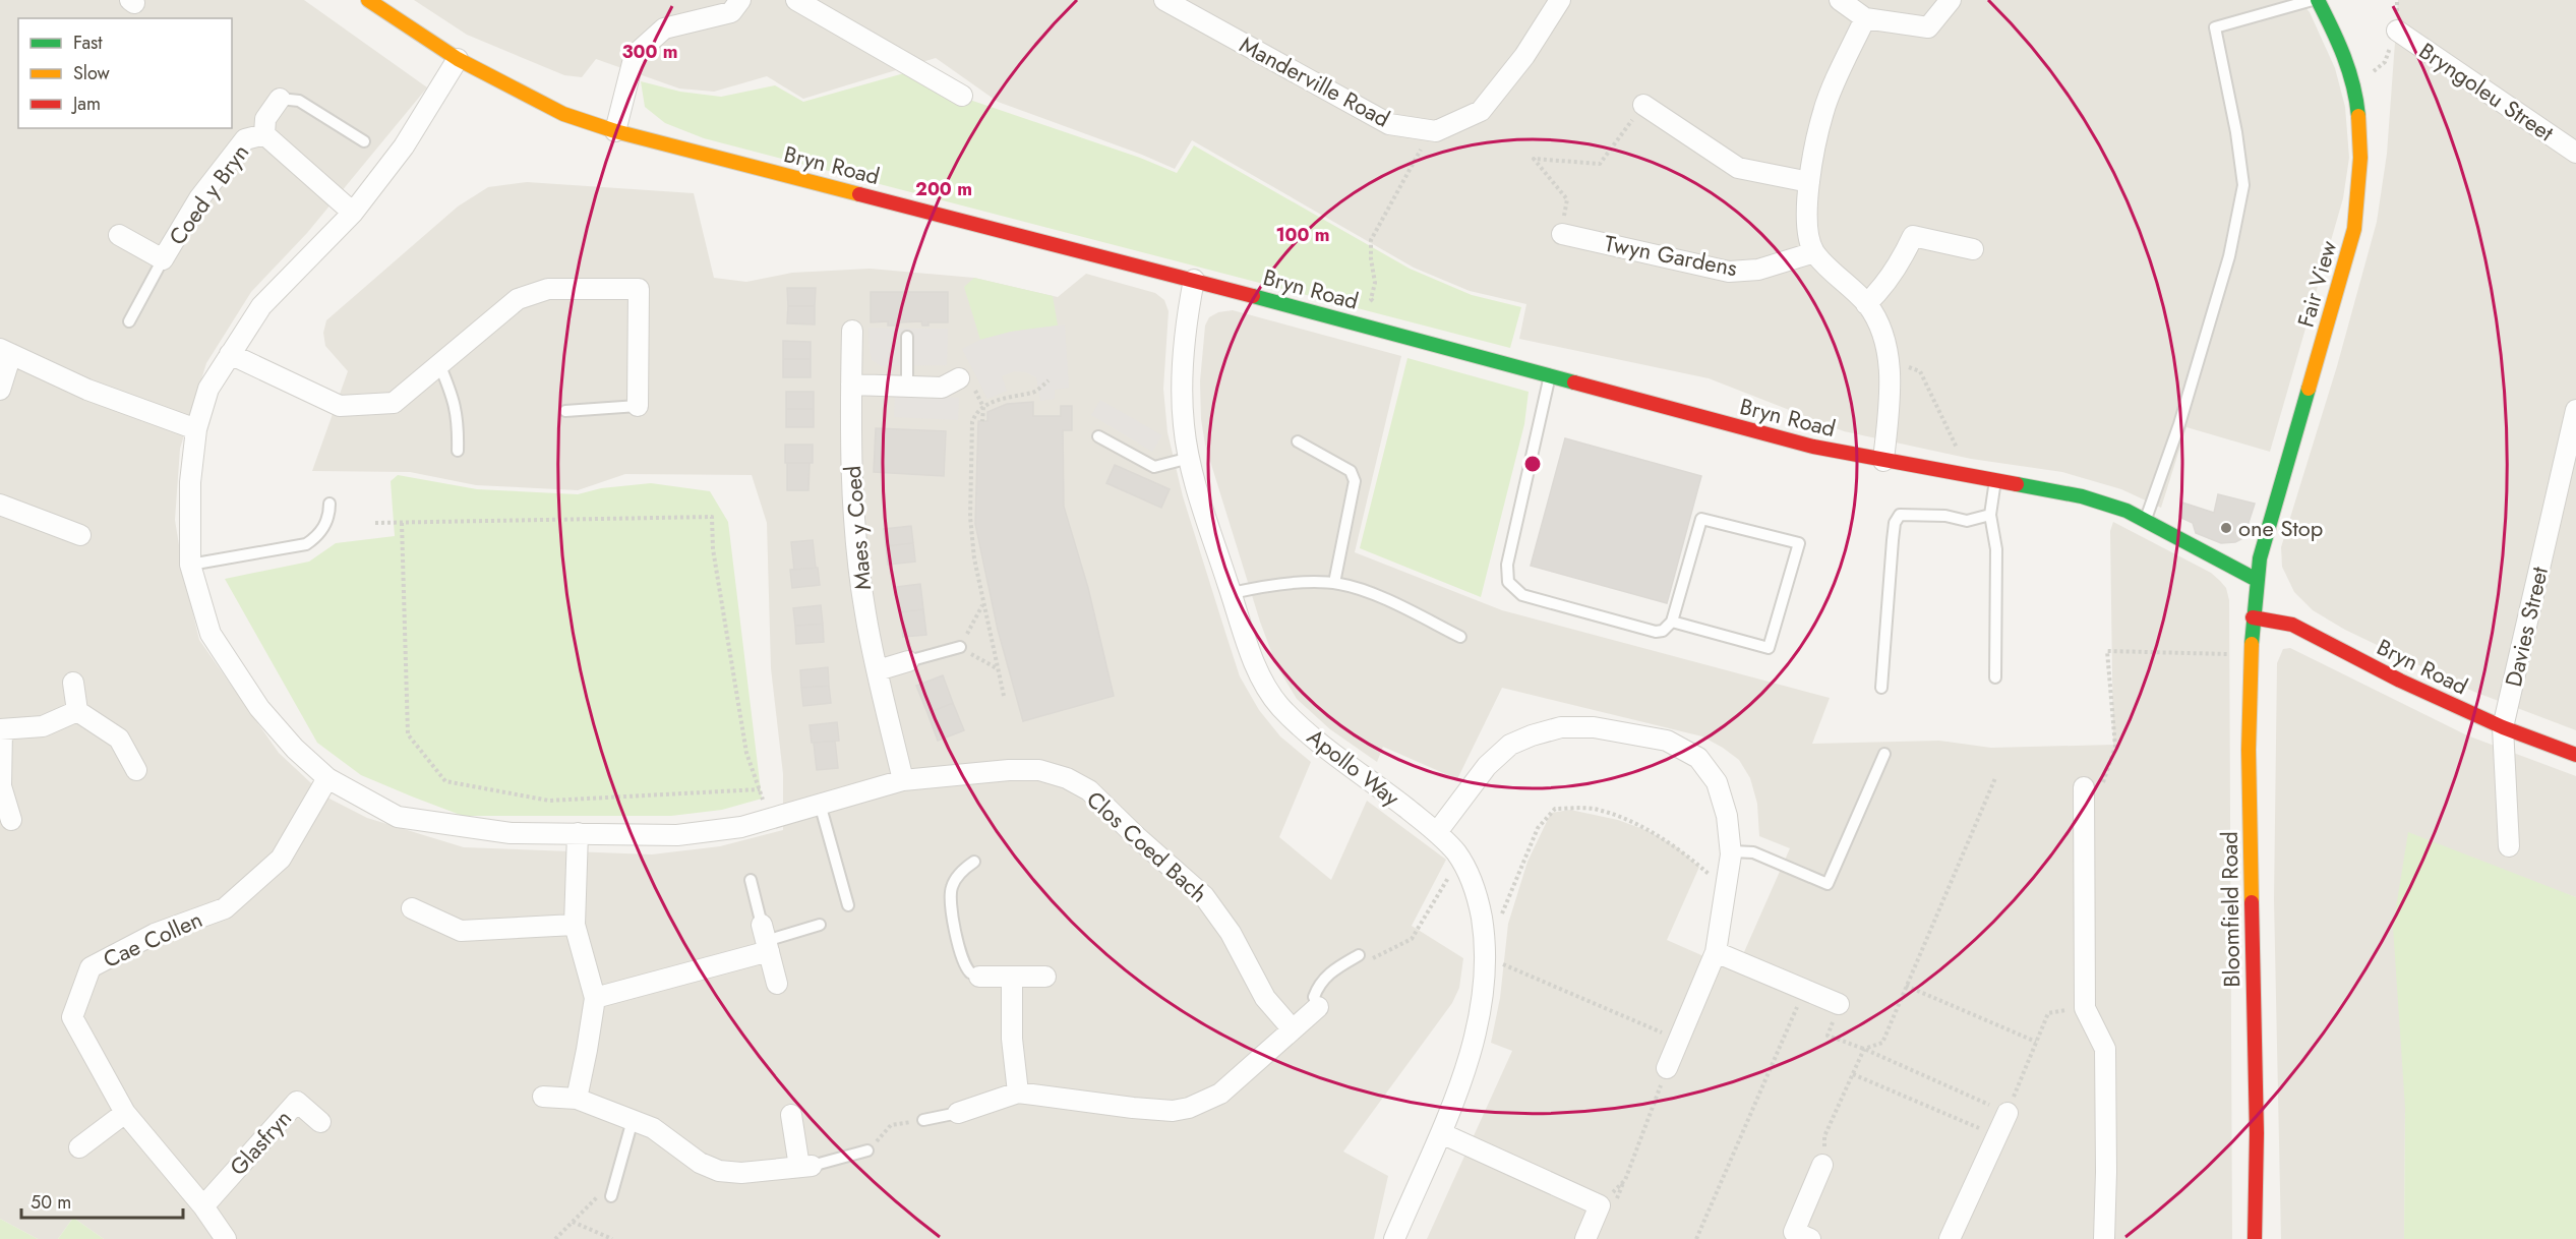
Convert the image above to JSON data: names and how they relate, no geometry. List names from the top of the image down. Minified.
{"streets":{"street":["Manderville Road","Bryngoleu Street","Bryn Road","Coed y Bryn","Twyn Gardens","Fair View","Maes y Coed","Davies Street","Apollo Way","Clos Coed Bach","Bloomfield Road","Cae Collen","Glasfryn"]},"crossings":[["Bryn Road","Fair View"],["Bryn Road","Davies Street"],["Bryn Road","Apollo Way"],["Bryn Road","Clos Coed Bach"],["Bryn Road","Bloomfield Road"],["Coed y Bryn","Clos Coed Bach"],["Fair View","Bloomfield Road"],["Maes y Coed","Clos Coed Bach"],["Clos Coed Bach","Cae Collen"],["Cae Collen","Glasfryn"]],"places":["one Stop"],"legend":["Fast","Slow","Jam"],"scale_bar":"50 m","rings":["300 m","200 m","100 m"]}
